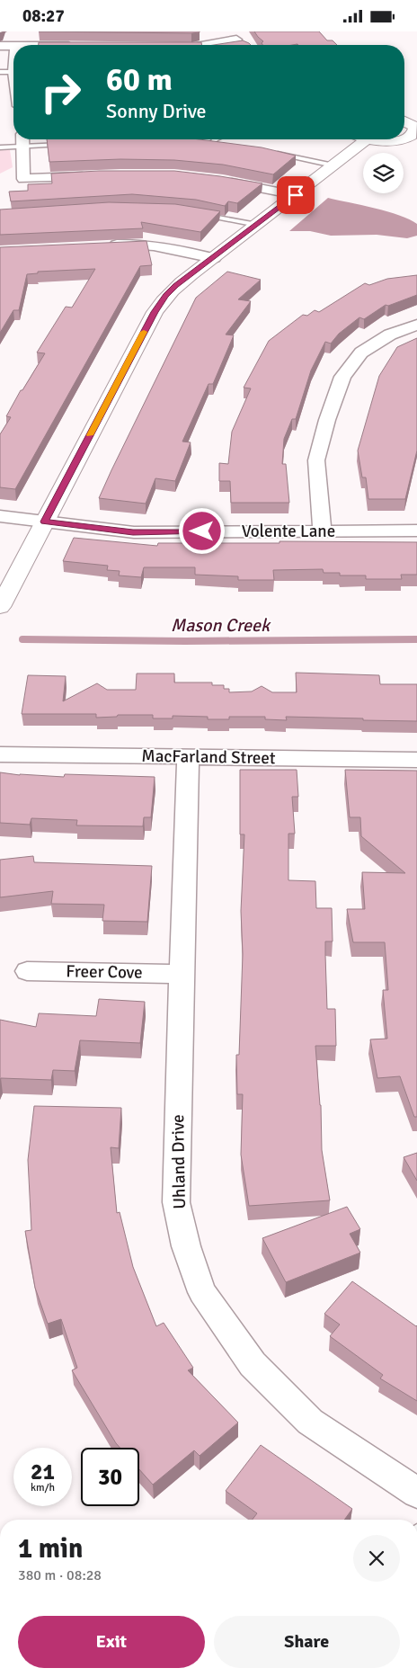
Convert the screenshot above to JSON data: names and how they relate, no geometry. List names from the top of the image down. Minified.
{"streets":{"street":["Volente Lane","MacFarland Street","Freer Cove","Uhland Drive"]},"crossings":[["MacFarland Street","Uhland Drive"],["Freer Cove","Uhland Drive"]],"water":["Mason Creek"],"page":{"status":"08:27","turn":["60 m","Sonny Drive"],"speed":"21 km/h","limit":"30","heading":["1 min","380 m · 08:28"],"buttons":["Exit","Share"]}}
